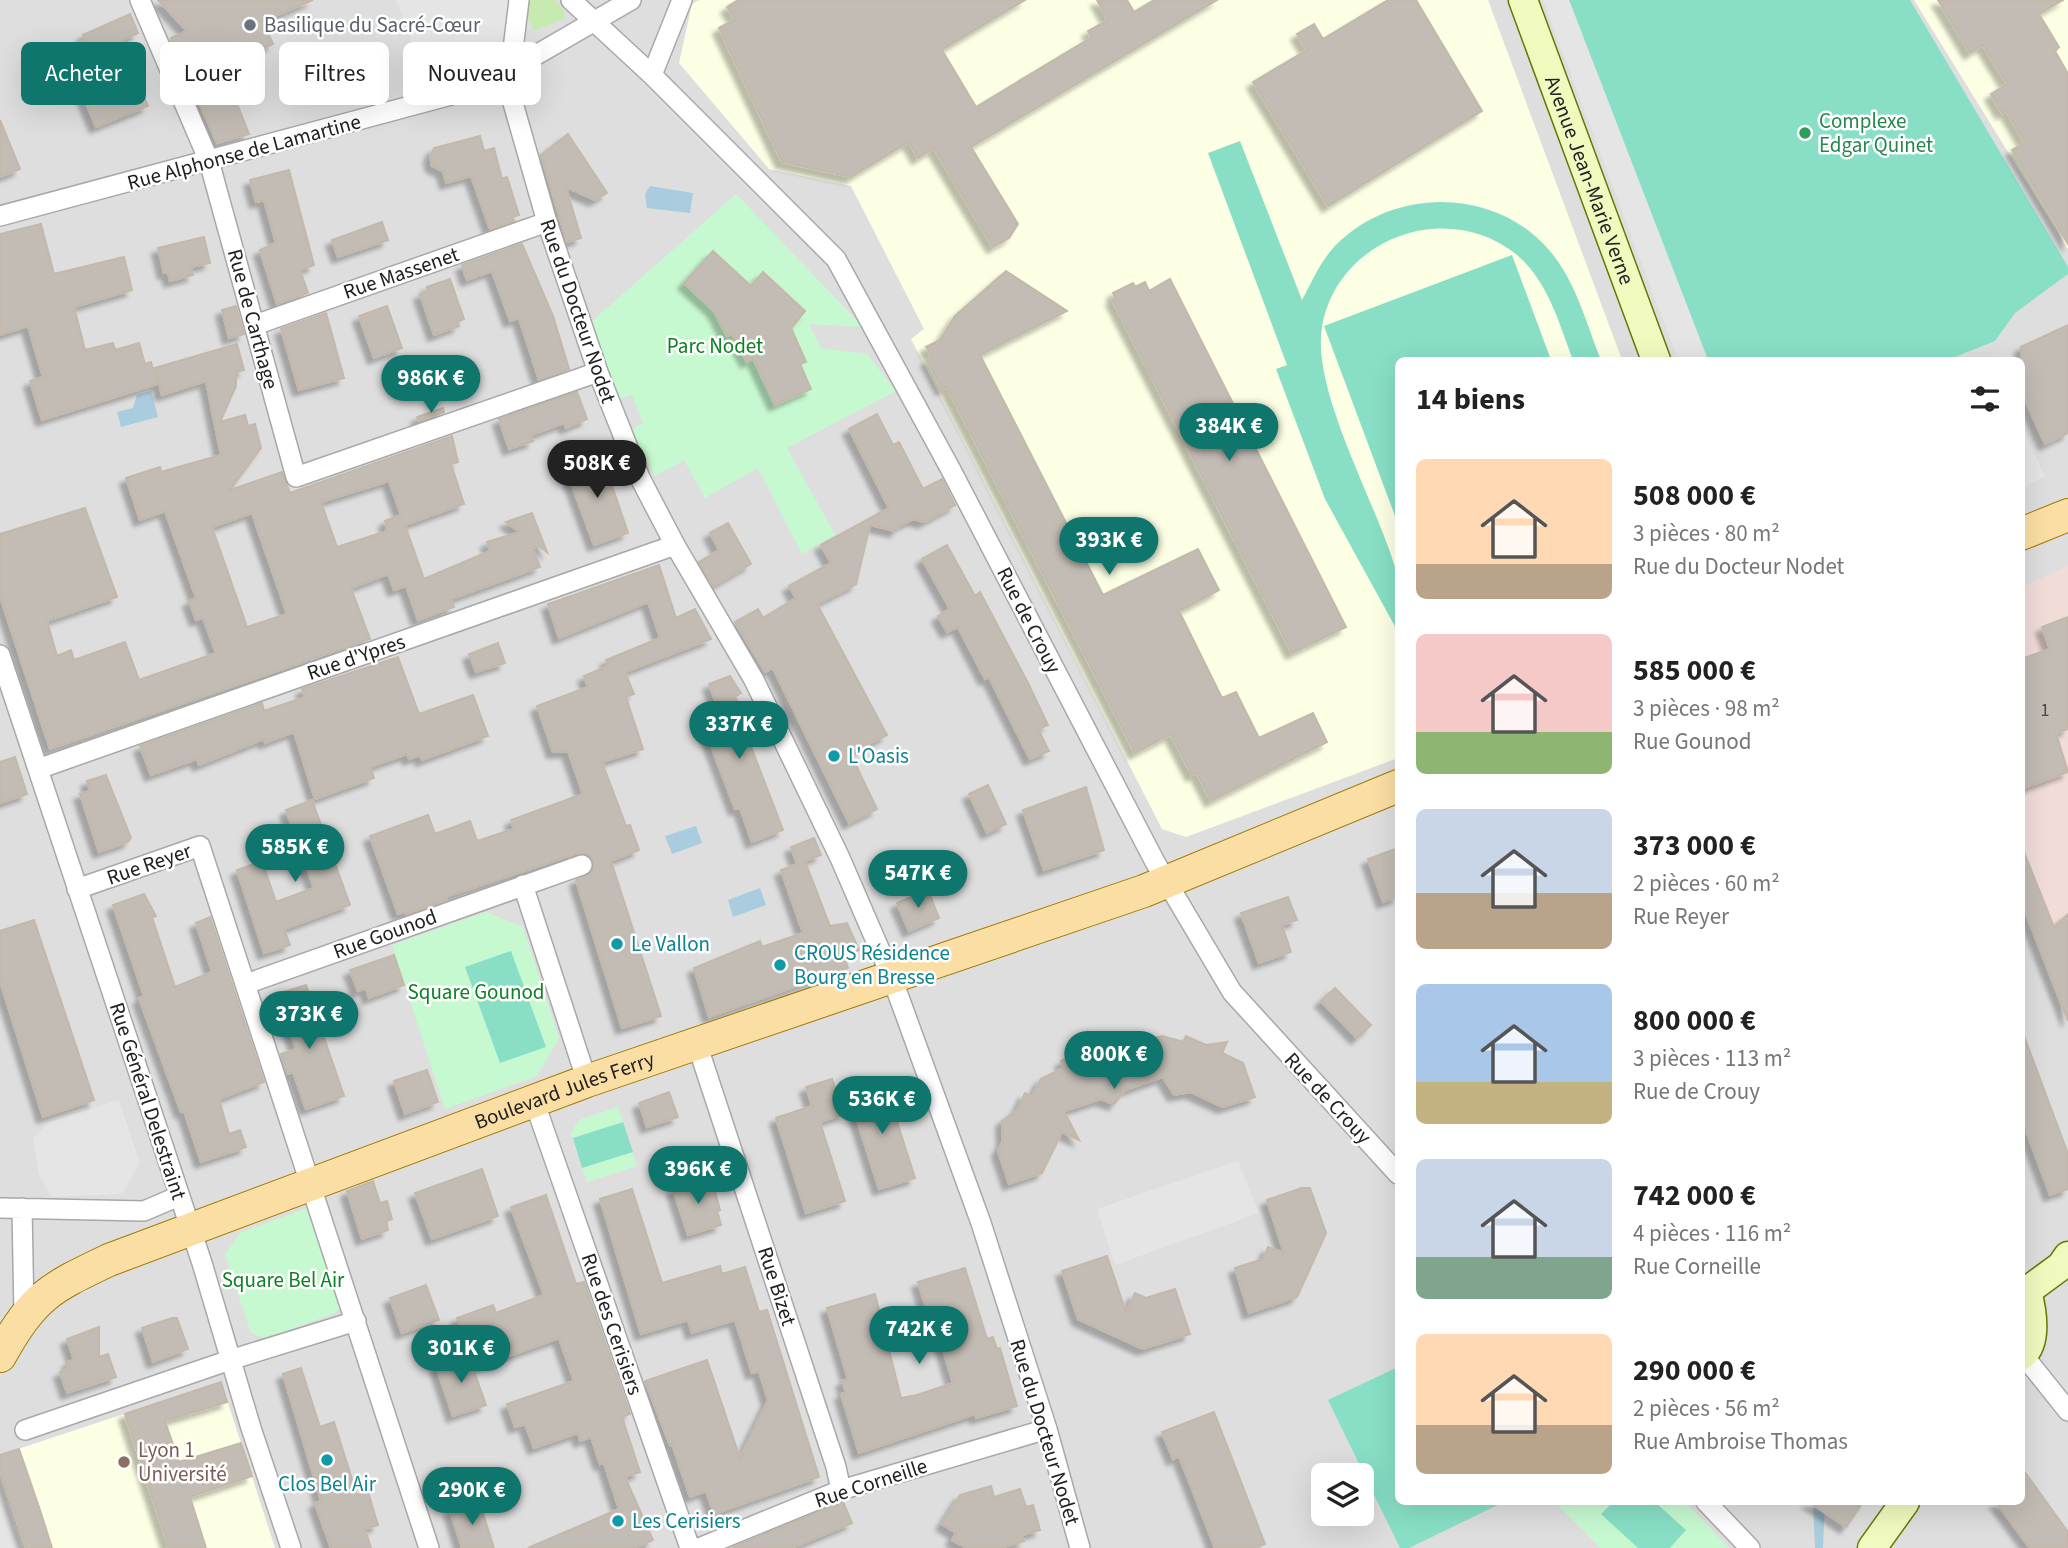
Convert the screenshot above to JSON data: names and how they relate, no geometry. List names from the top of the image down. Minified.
{"streets":{"main road":["Boulevard Jules Ferry"],"street":["Rue Alphonse de Lamartine","Avenue Jean-Marie Verne","Rue Massenet","Rue du Docteur Nodet","Rue de Carthage","Rue de Crouy","Rue d'Ypres","Rue Reyer","Rue Gounod","Rue Général Delestraint","Rue Bizet","Rue des Cerisiers","Rue Corneille"]},"crossings":[["Rue Alphonse de Lamartine","Rue de Carthage"],["Rue Alphonse de Lamartine","Rue de Crouy"],["Rue Massenet","Rue du Docteur Nodet"],["Rue Massenet","Rue de Carthage"],["Rue du Docteur Nodet","Rue de Carthage"],["Rue du Docteur Nodet","Rue d'Ypres"],["Rue du Docteur Nodet","Boulevard Jules Ferry"],["Rue du Docteur Nodet","Rue Corneille"],["Rue de Crouy","Boulevard Jules Ferry"],["Rue d'Ypres","Rue Général Delestraint"],["Rue Reyer","Rue Gounod"],["Rue Reyer","Boulevard Jules Ferry"],["Rue Reyer","Rue Général Delestraint"],["Boulevard Jules Ferry","Rue Général Delestraint"],["Boulevard Jules Ferry","Rue Bizet"],["Boulevard Jules Ferry","Rue des Cerisiers"],["Rue Bizet","Rue Corneille"]],"parks":["Parc Nodet","Square Gounod","Square Bel Air"],"places":["Basilique du Sacré-Cœur","Complexe Edgar Quinet","L'Oasis","Le Vallon","CROUS Résidence Bourg en Bresse","Clos Bel Air","Lyon 1 Université","Les Cerisiers"],"house_numbers":["1"],"page":{"chip":["Acheter","Louer","Filtres","Nouveau"],"price":["986K €","384K €","508K €","393K €","337K €","585K €","547K €","373K €","800K €","536K €","396K €","742K €","301K €","290K €"],"heading":"14 biens","list":[{"name":"508 000 €","note":"3 pièces · 80 m² · Rue du Docteur Nodet"},{"name":"585 000 €","note":"3 pièces · 98 m² · Rue Gounod"},{"name":"373 000 €","note":"2 pièces · 60 m² · Rue Reyer"},{"name":"800 000 €","note":"3 pièces · 113 m² · Rue de Crouy"},{"name":"742 000 €","note":"4 pièces · 116 m² · Rue Corneille"},{"name":"290 000 €","note":"2 pièces · 56 m² · Rue Ambroise Thomas"}]}}
